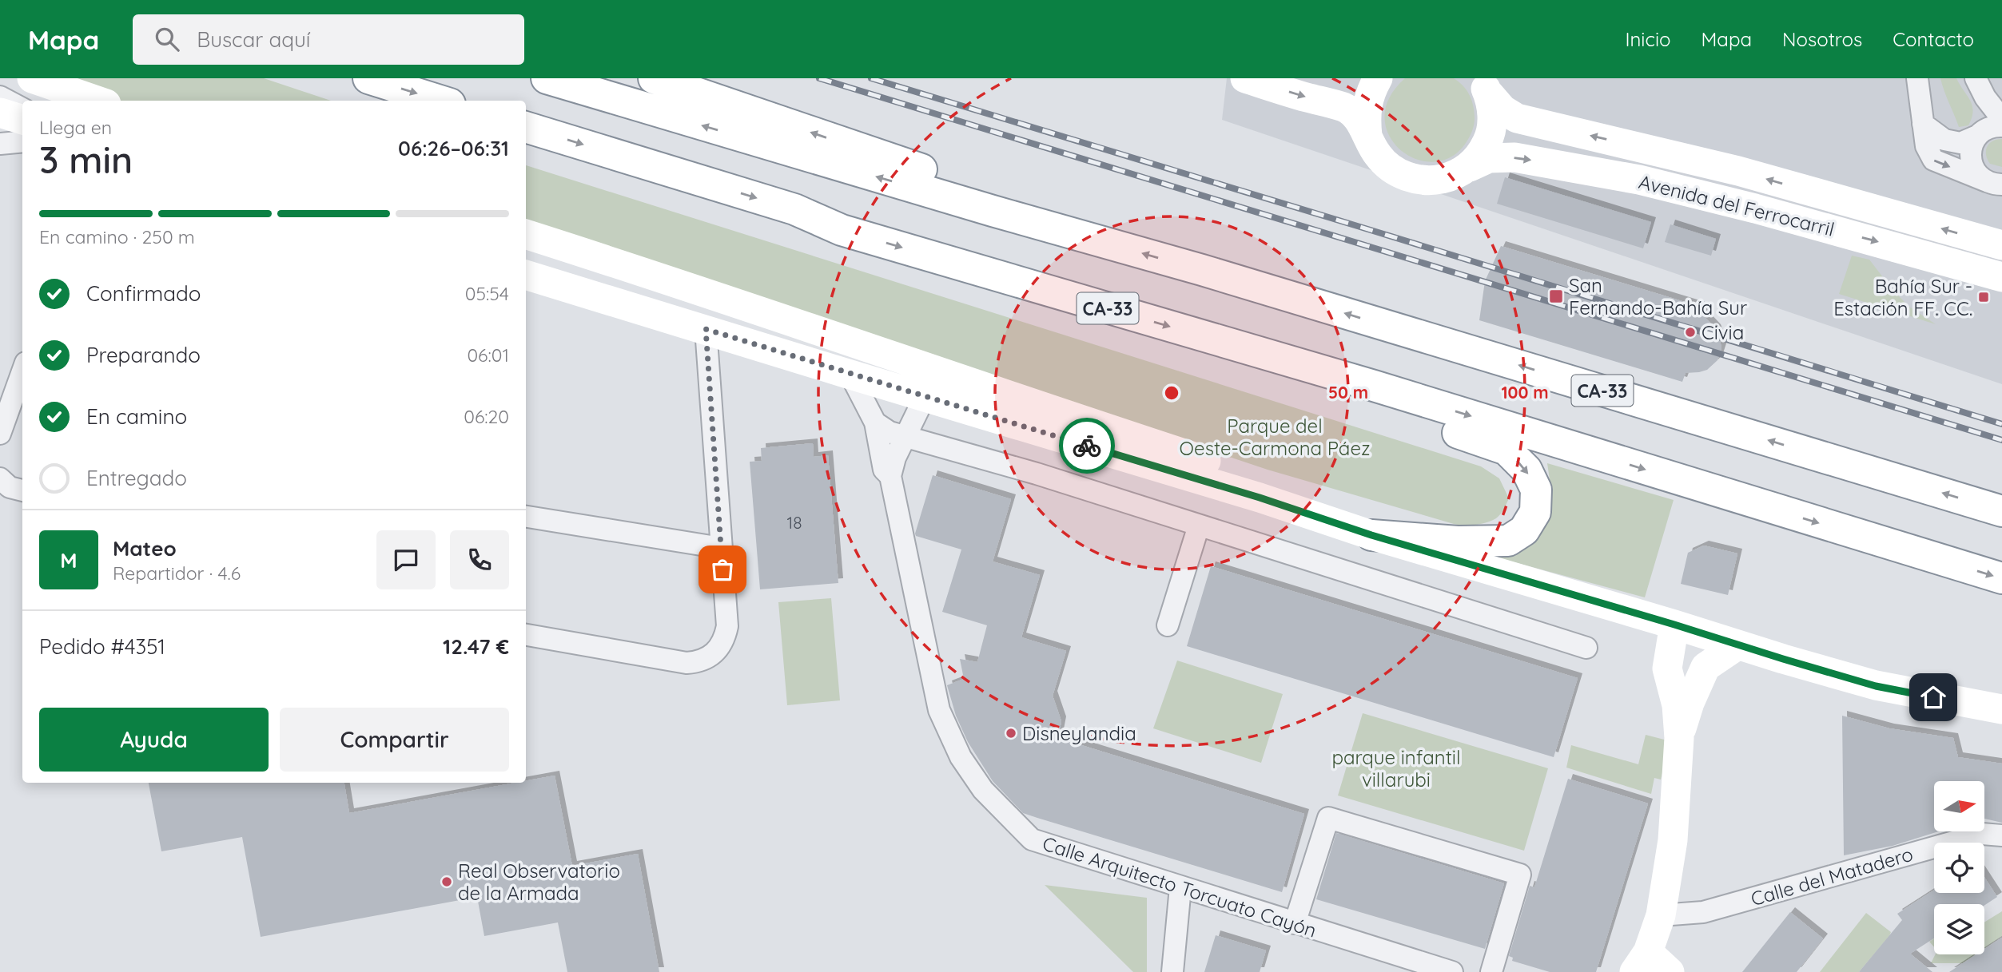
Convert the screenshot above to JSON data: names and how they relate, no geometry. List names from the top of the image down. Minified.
{"streets":{"highway":["CA-33"],"street":["Avenida del Ferrocarril","Calle del Matadero","Calle Arquitecto Torcuato Cayón"]},"parks":["Parque del Oeste-Carmona Páez","parque infantil villarubi"],"places":{"transit":["San Fernando-Bahía Sur","Bahía Sur - Estación FF. CC."],"other":["Civia","Disneylandia","Real Observatorio de la Armada"]},"house_numbers":["18"],"north":"right","page":{"header":"Mapa","search":"Buscar aquí","nav":["Inicio","Mapa","Nosotros","Contacto"],"heading":["3 min","Llega en","06:26–06:31"],"panel":["Mateo","Repartidor · 4.6","Pedido #4351","12.47 €"],"bar":"En camino · 250 m","list":[["Confirmado","05:54"],["Preparando","06:01"],["En camino","06:20"],"Entregado"],"round":"M","buttons":["Ayuda","Compartir"]},"rings":["50 m","100 m"]}
